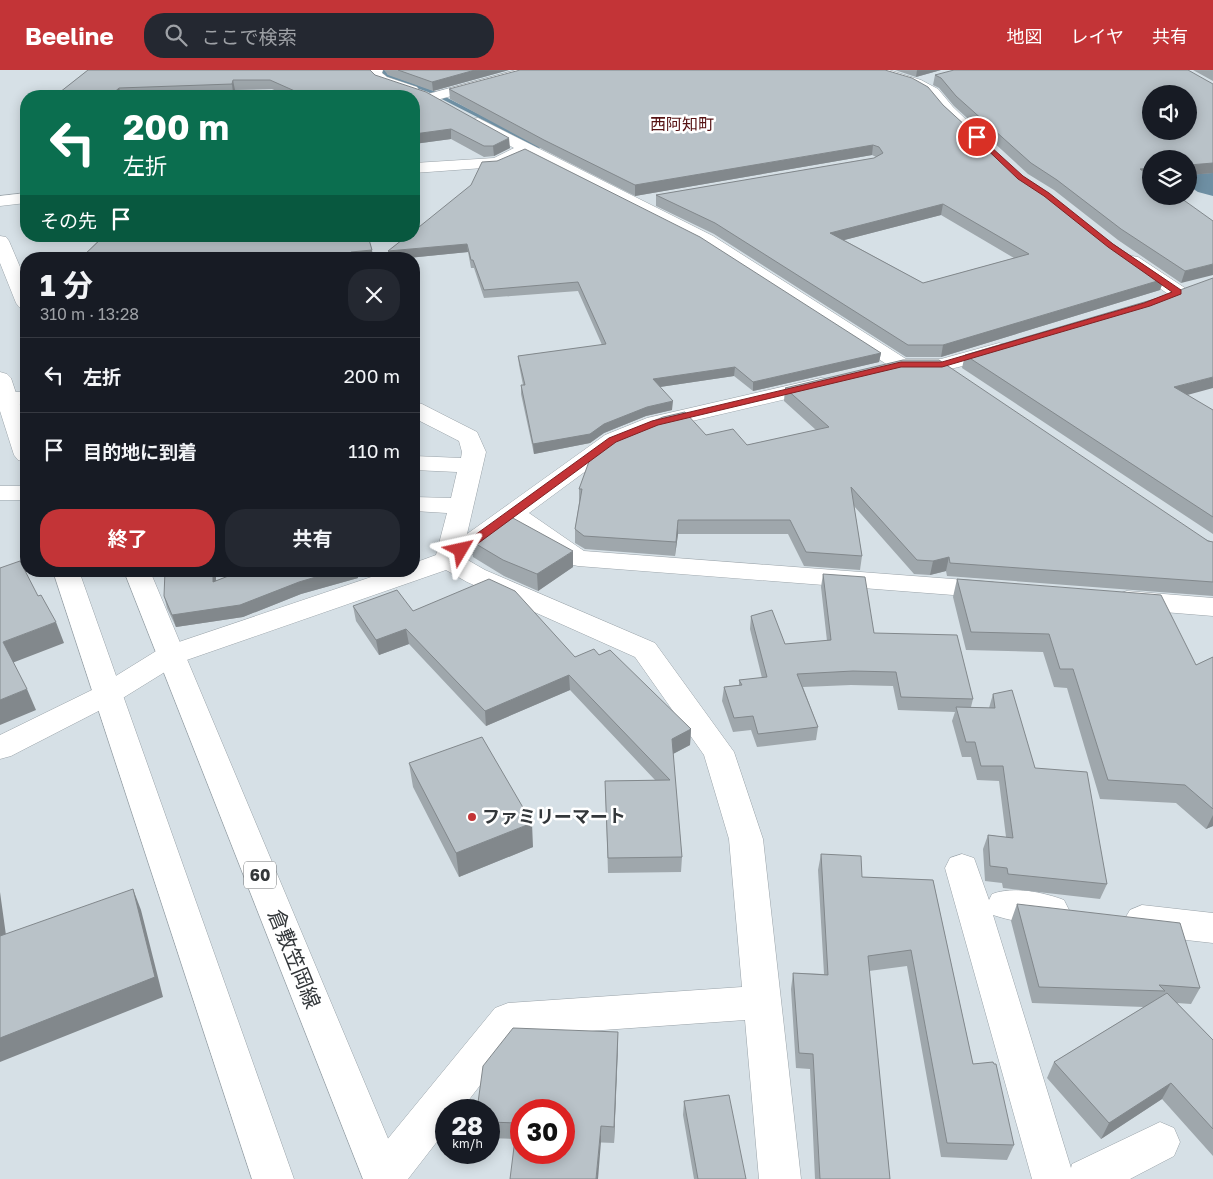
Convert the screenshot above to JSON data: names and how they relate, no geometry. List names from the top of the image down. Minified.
{"streets":{"street":["60","倉敷笠岡線"]},"districts":["西阿知町"],"places":["ファミリーマート"],"page":{"header":"Beeline","search":"ここで検索","nav":["地図","レイヤ","共有"],"turn":["200 m","左折"],"then":"その先","heading":["1 分","310 m · 13:28"],"list":[{"name":"左折","value":"200 m"},{"name":"目的地に到着","value":"110 m"}],"buttons":["終了","共有"],"speed":"28 km/h","limit":"30"}}
